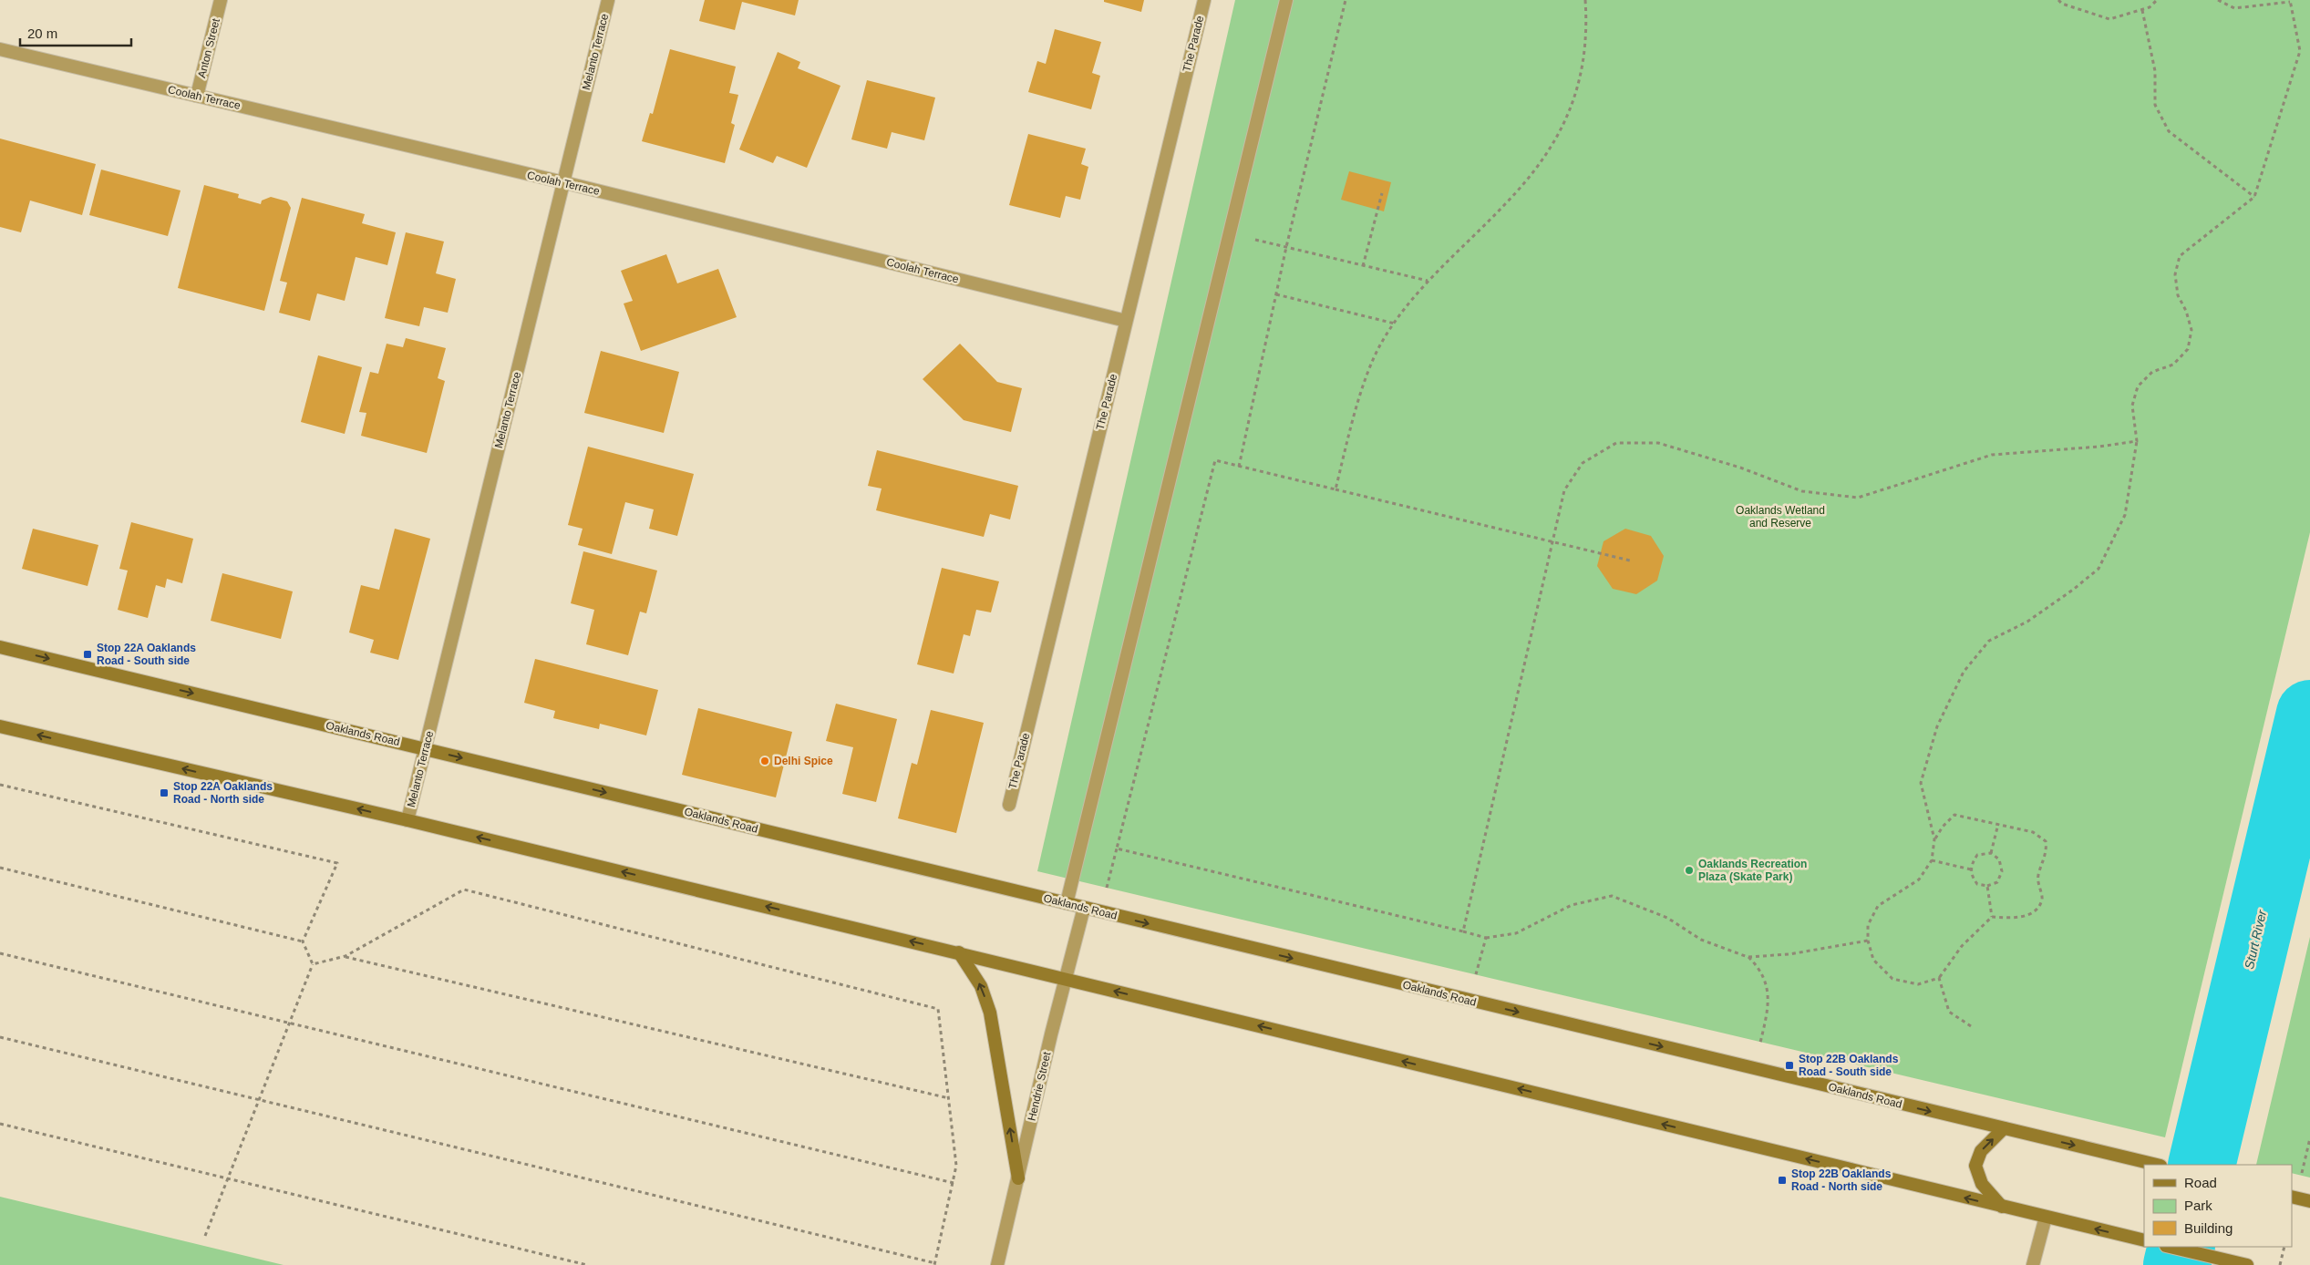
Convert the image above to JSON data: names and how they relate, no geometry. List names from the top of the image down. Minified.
{"streets":{"main road":["Oaklands Road"],"street":["The Parade","Anton Street","Melanto Terrace","Coolah Terrace","Hendrie Street"]},"crossings":[["The Parade","Coolah Terrace"],["Anton Street","Coolah Terrace"],["Melanto Terrace","Coolah Terrace"],["Melanto Terrace","Oaklands Road"],["Oaklands Road","Hendrie Street"]],"water":["Sturt River"],"parks":["Oaklands Wetland and Reserve"],"places":{"transit":["Stop 22A Oaklands Road - South side","Stop 22A Oaklands Road - North side","Stop 22B Oaklands Road - South side","Stop 22B Oaklands Road - North side"],"other":["Delhi Spice","Oaklands Recreation Plaza (Skate Park)"]},"legend":["Road","Park","Building"],"scale_bar":"20 m"}
